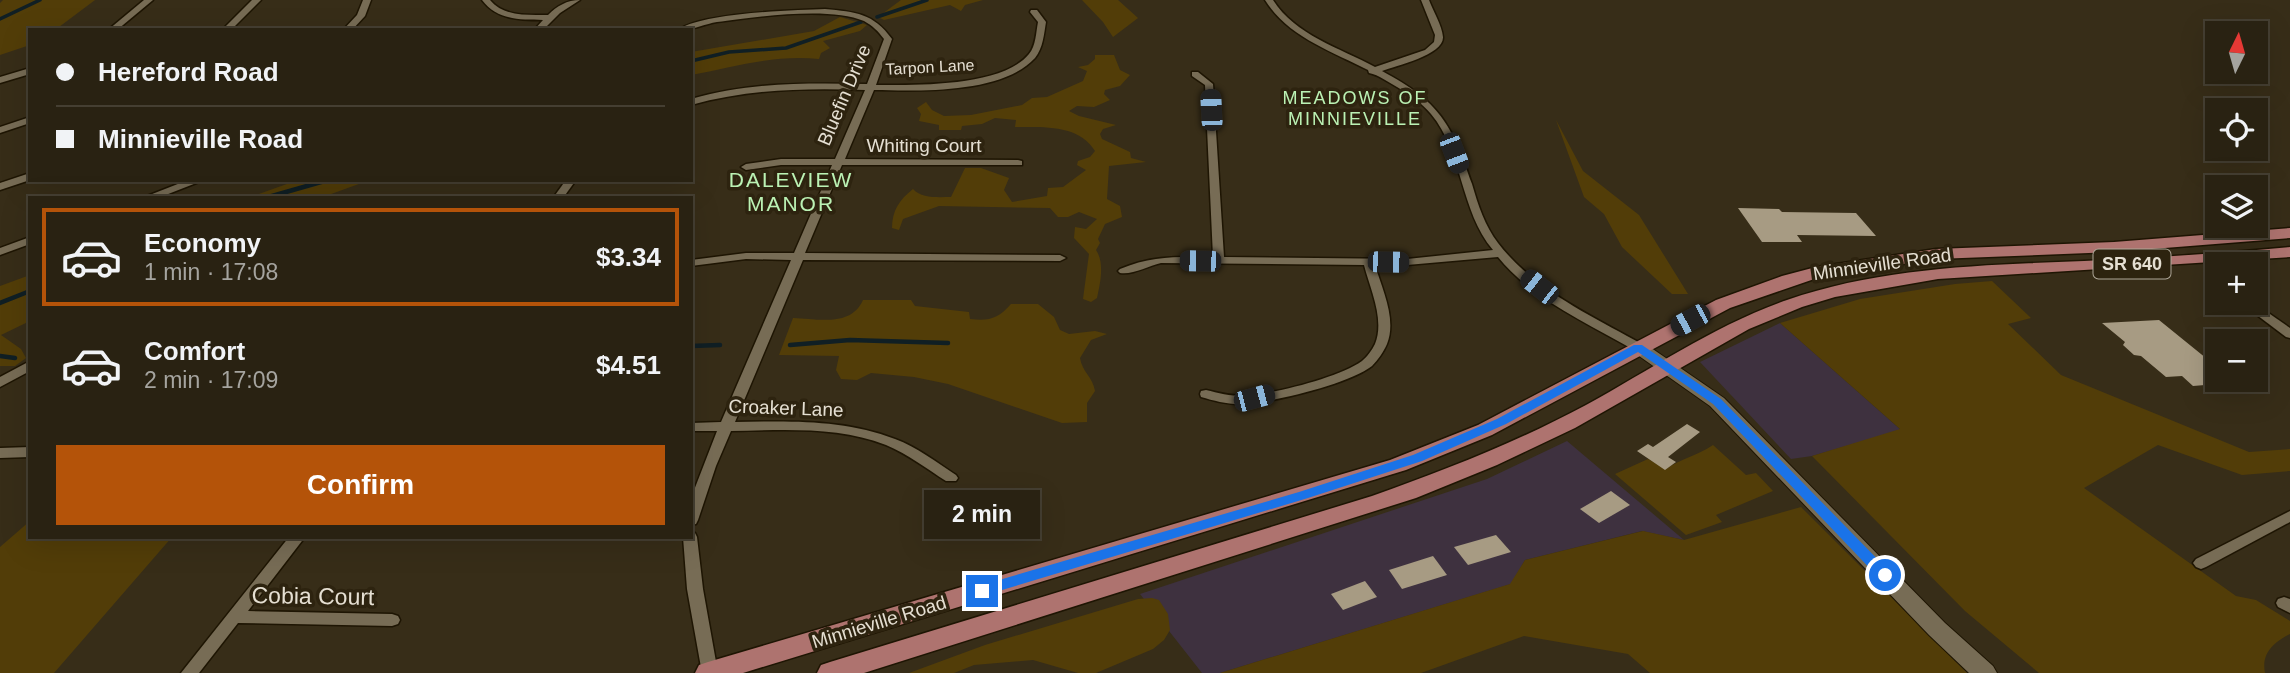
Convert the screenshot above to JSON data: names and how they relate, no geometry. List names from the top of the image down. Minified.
{"streets":{"main road":["Minnieville Road","SR 640"],"street":["Tarpon Lane","Bluefin Drive","Whiting Court","Croaker Lane","Cobia Court"]},"crossings":[["Tarpon Lane","Bluefin Drive"],["Bluefin Drive","Whiting Court"],["Bluefin Drive","Croaker Lane"]],"districts":["MEADOWS OF MINNIEVILLE","DALEVIEW MANOR"],"north":"top","page":{"map_buttons":["+","−"],"banner":["Hereford Road","Minnieville Road"],"list":[{"name":"Economy","note":"1 min · 17:08","value":"$3.34"},{"name":"Comfort","note":"2 min · 17:09","value":"$4.51"}],"buttons":"Confirm","bubble":"2 min"}}
